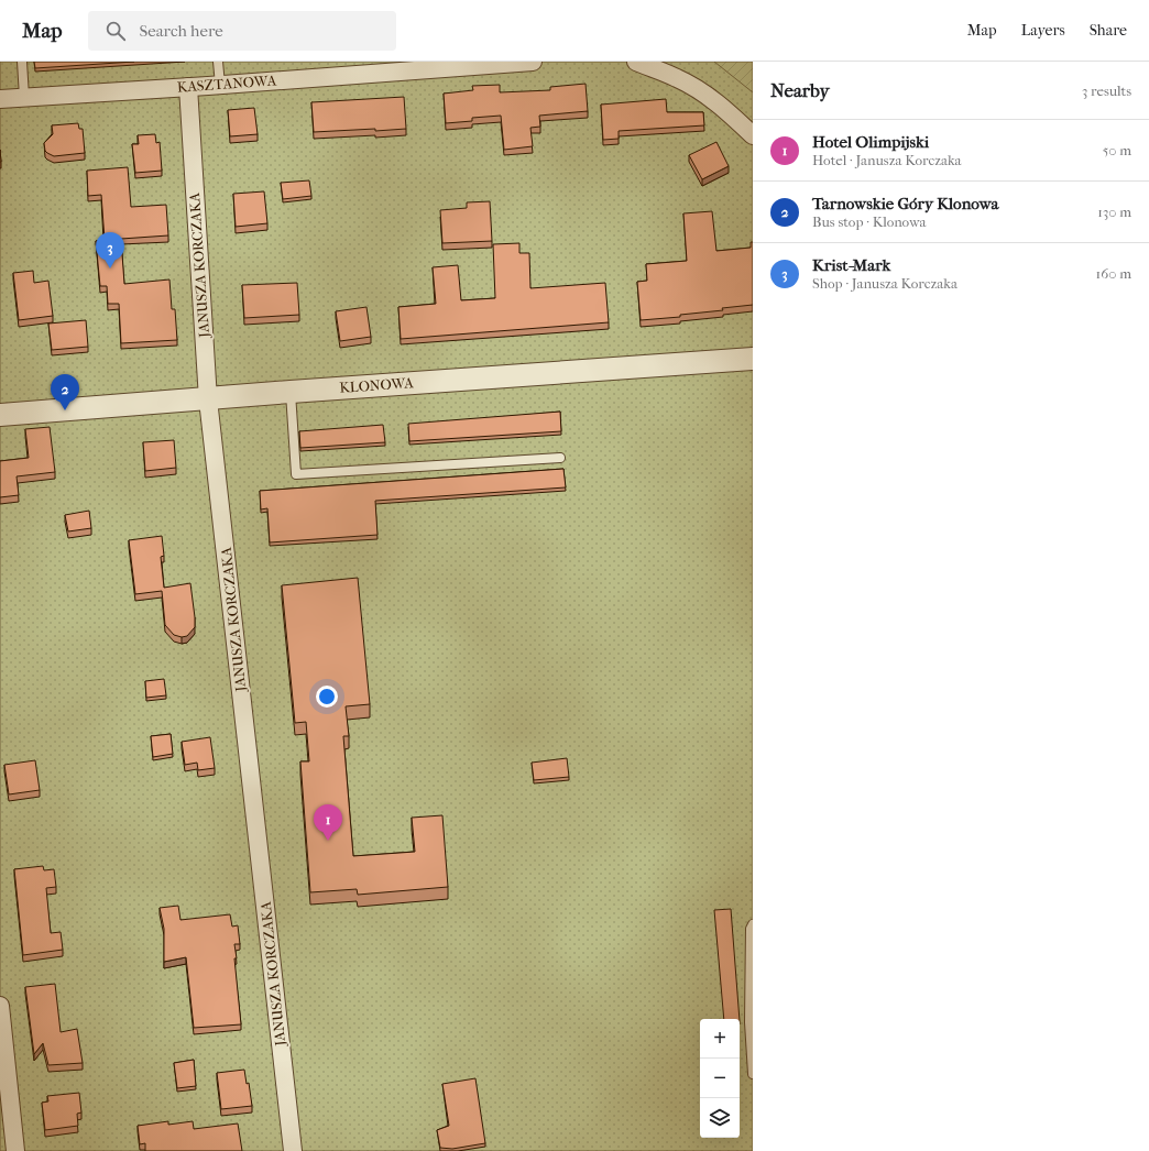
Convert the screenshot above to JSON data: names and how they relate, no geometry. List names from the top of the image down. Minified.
{"streets":{"street":["KASZTANOWA","JANUSZA KORCZAKA","KLONOWA"]},"crossings":[["KASZTANOWA","JANUSZA KORCZAKA"],["JANUSZA KORCZAKA","KLONOWA"]],"page":{"header":"Map","search":"Search here","nav":["Map","Layers","Share"],"heading":["Nearby","3 results"],"list":[{"mark":"1","name":"Hotel Olimpijski","note":"Hotel · Janusza Korczaka","value":"50 m"},{"mark":"2","name":"Tarnowskie Góry Klonowa","note":"Bus stop · Klonowa","value":"130 m"},{"mark":"3","name":"Krist-Mark","note":"Shop · Janusza Korczaka","value":"160 m"}],"pins":["3","2","1"],"map_buttons":["+","−"]}}
